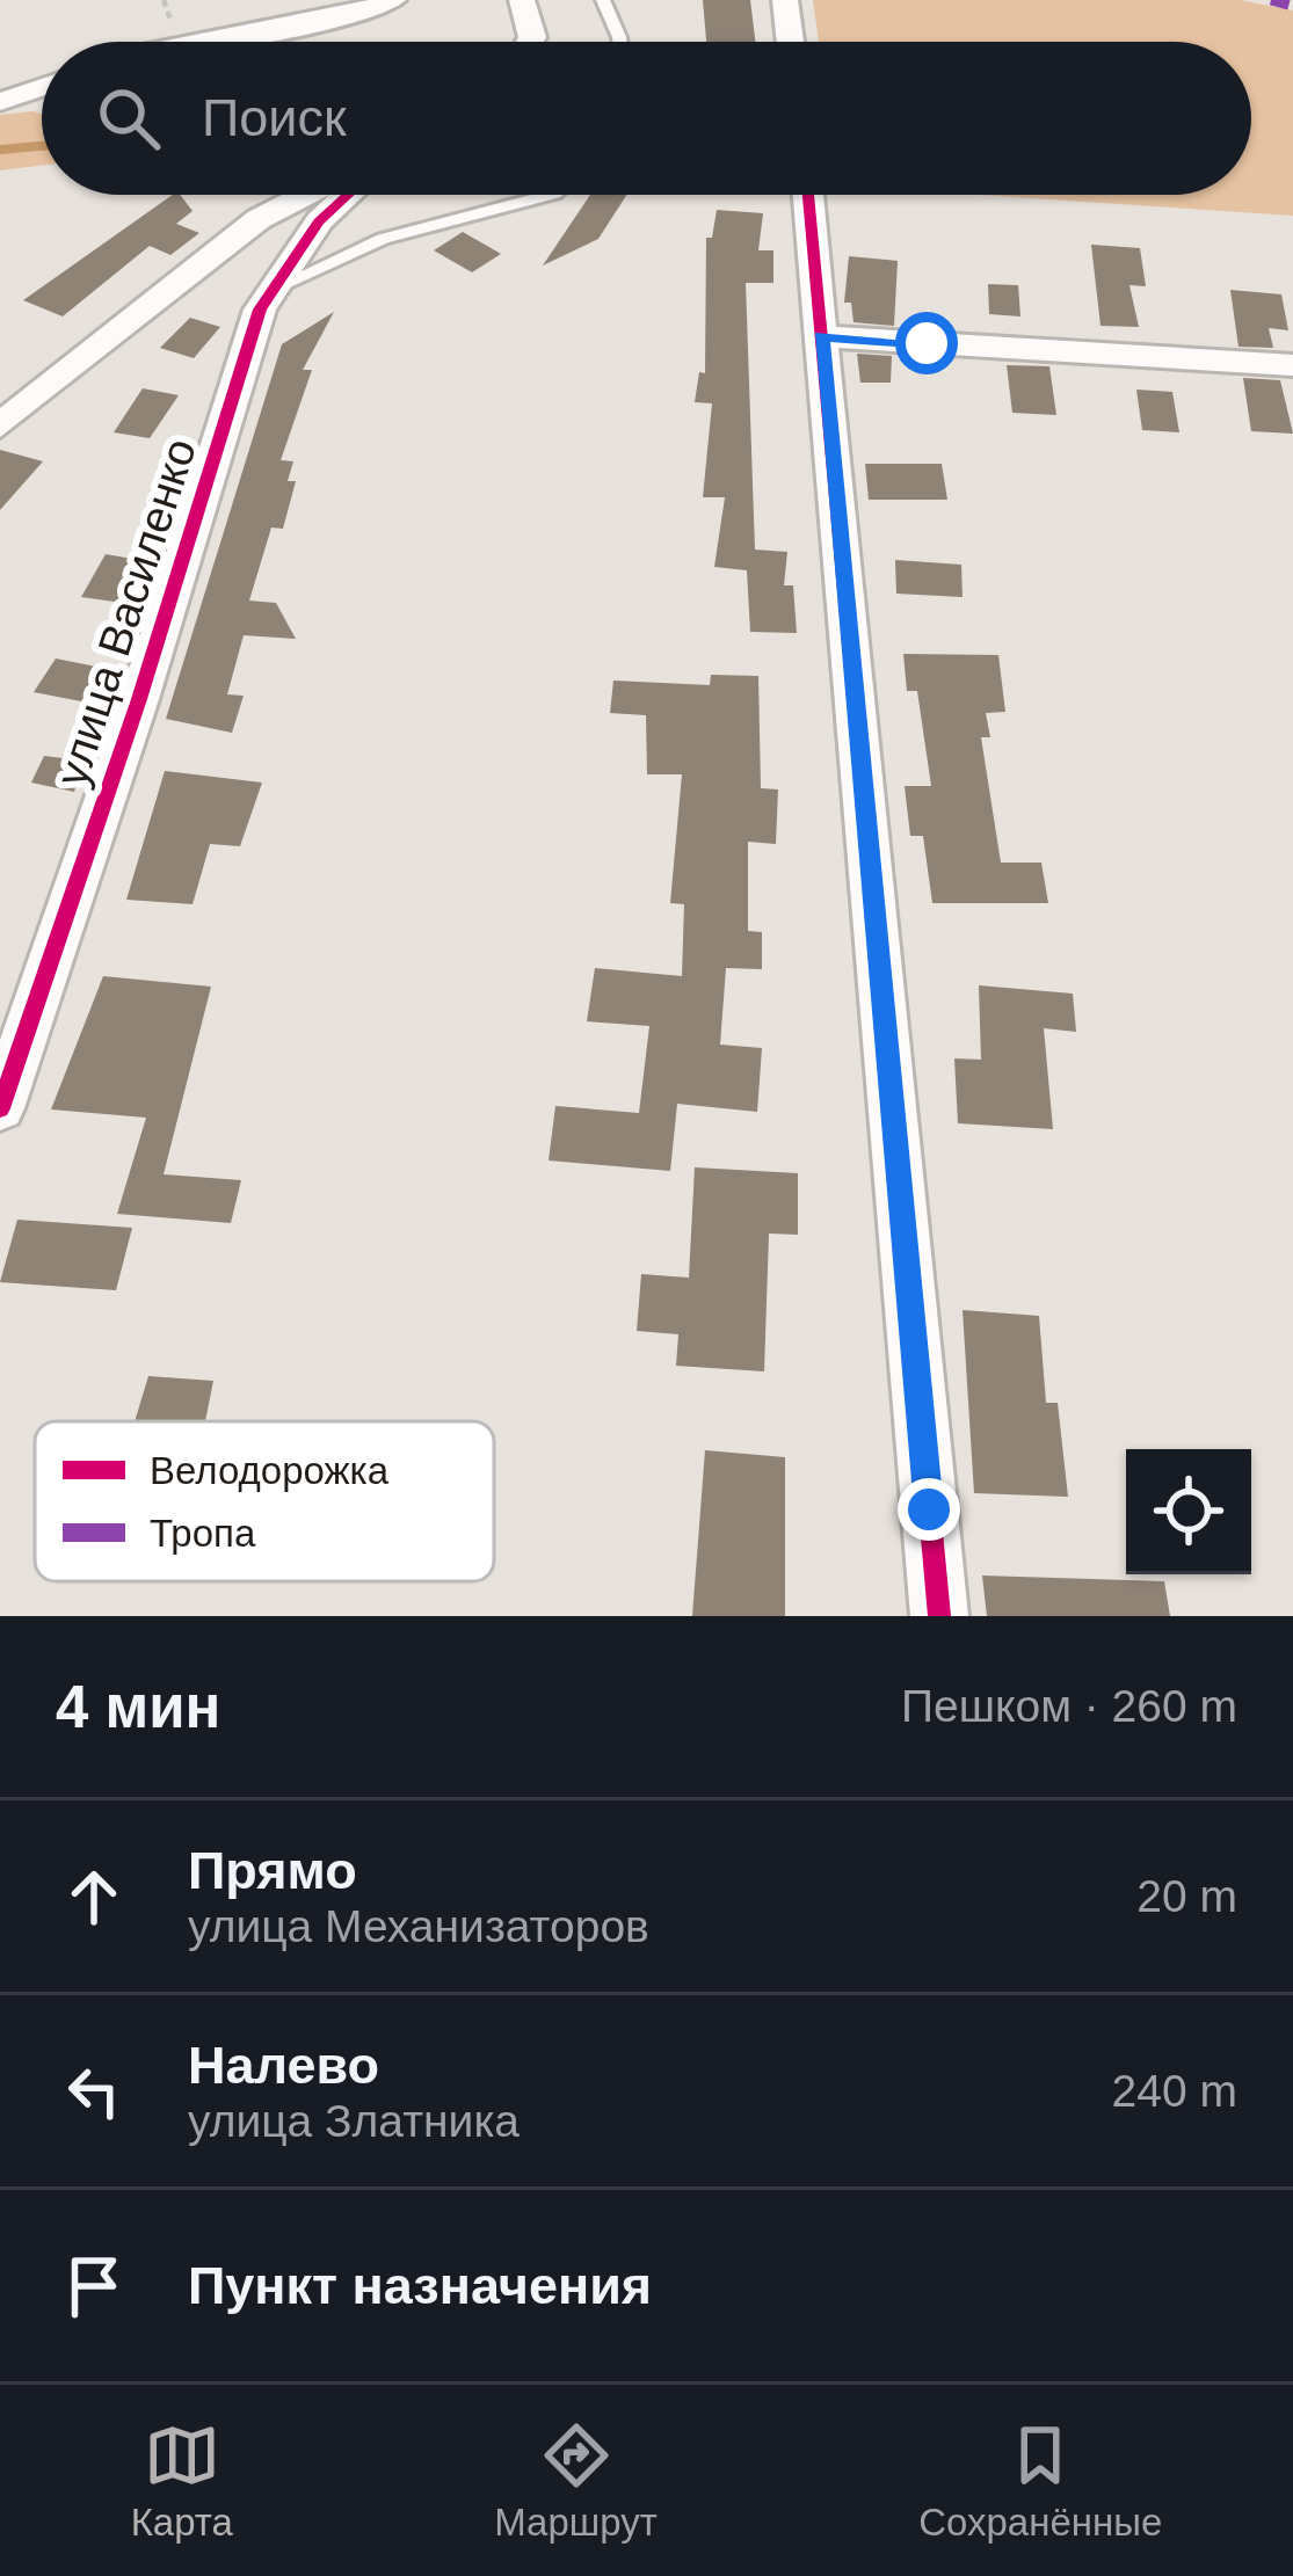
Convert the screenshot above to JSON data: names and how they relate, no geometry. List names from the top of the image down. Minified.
{"streets":{"street":["улица Василенко"]},"legend":["Велодорожка","Тропа"],"page":{"search":"Поиск","heading":["4 мин","Пешком · 260 m"],"list":[["Прямо","улица Механизаторов","20 m"],["Налево","улица Златника","240 m"],"Пункт назначения"],"nav":["Карта","Маршрут","Сохранённые"]}}
